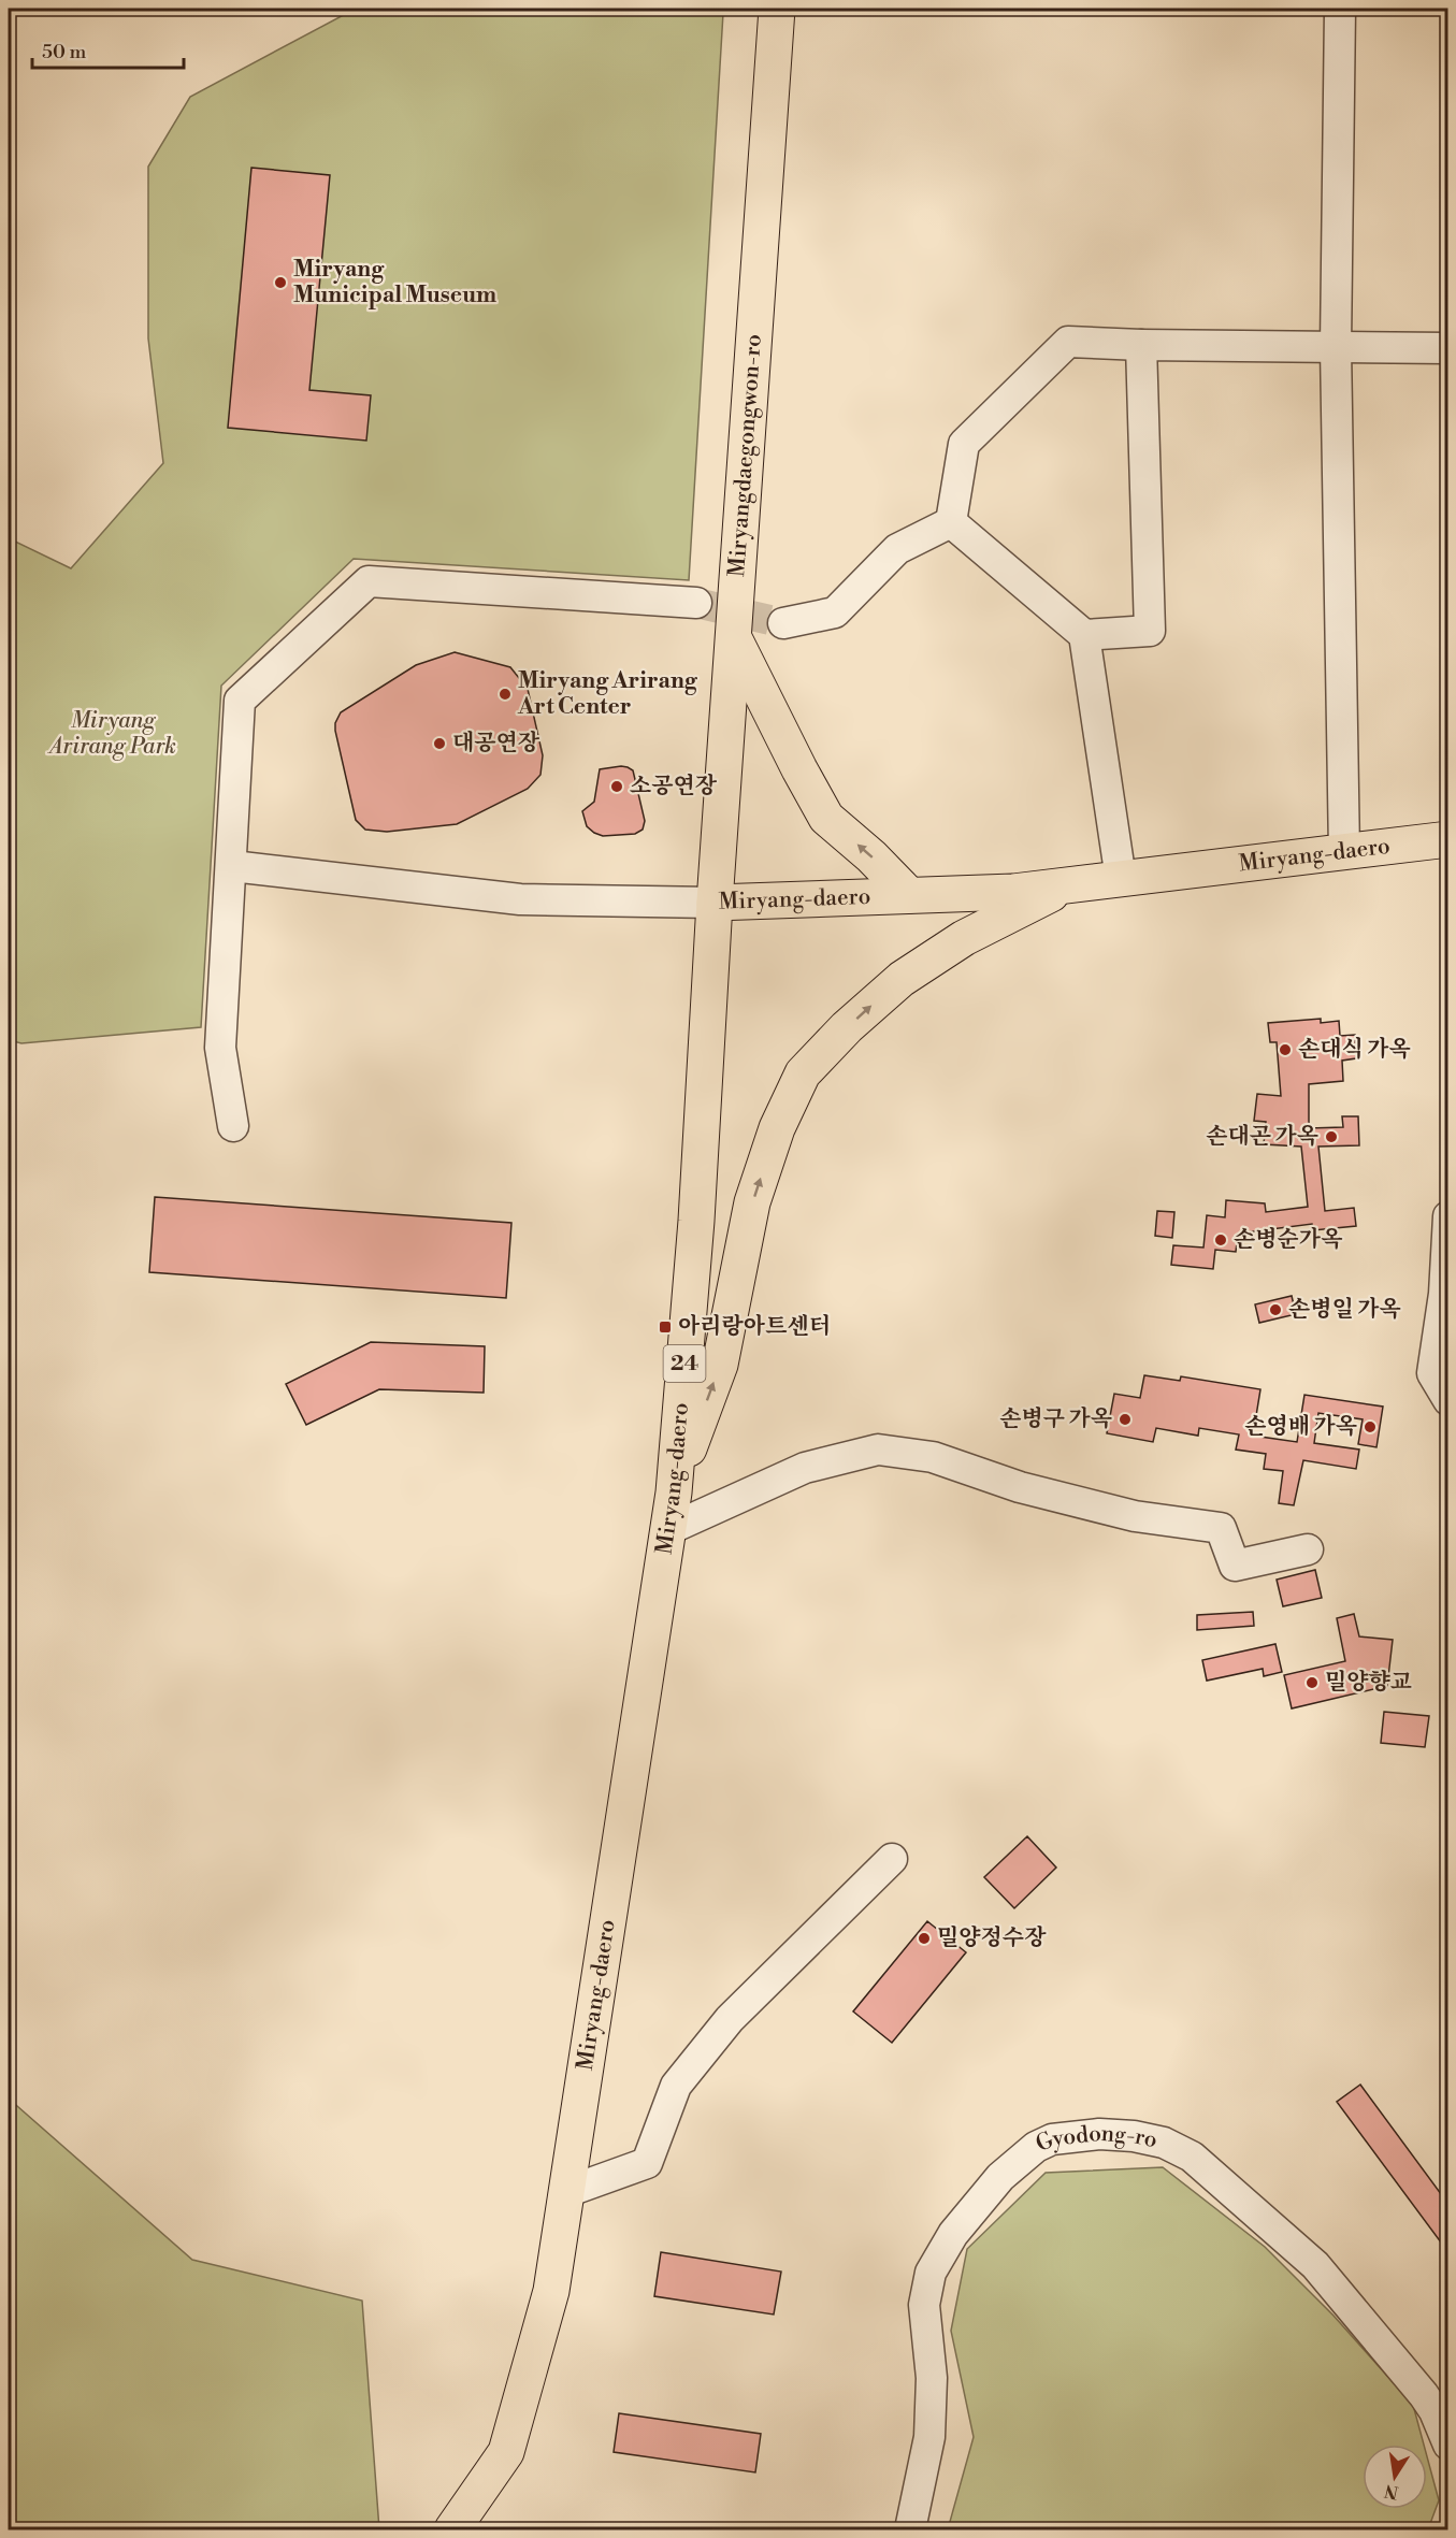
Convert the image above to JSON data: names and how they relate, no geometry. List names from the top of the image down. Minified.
{"streets":{"main road":["Miryangdaegongwon-ro","Miryang-daero","24"],"street":["Gyodong-ro"]},"crossings":[["Miryangdaegongwon-ro","Miryang-daero"]],"parks":["Miryang Arirang Park"],"places":{"other":["Miryang Municipal Museum","Miryang Arirang Art Center","대공연장","소공연장","손대식 가옥","손대곤 가옥","손병순가옥","손병일 가옥","손병구 가옥","손영배 가옥","밀양향교","밀양정수장"],"transit":["아리랑아트센터"]},"scale_bar":"50 m","north":"bottom"}
